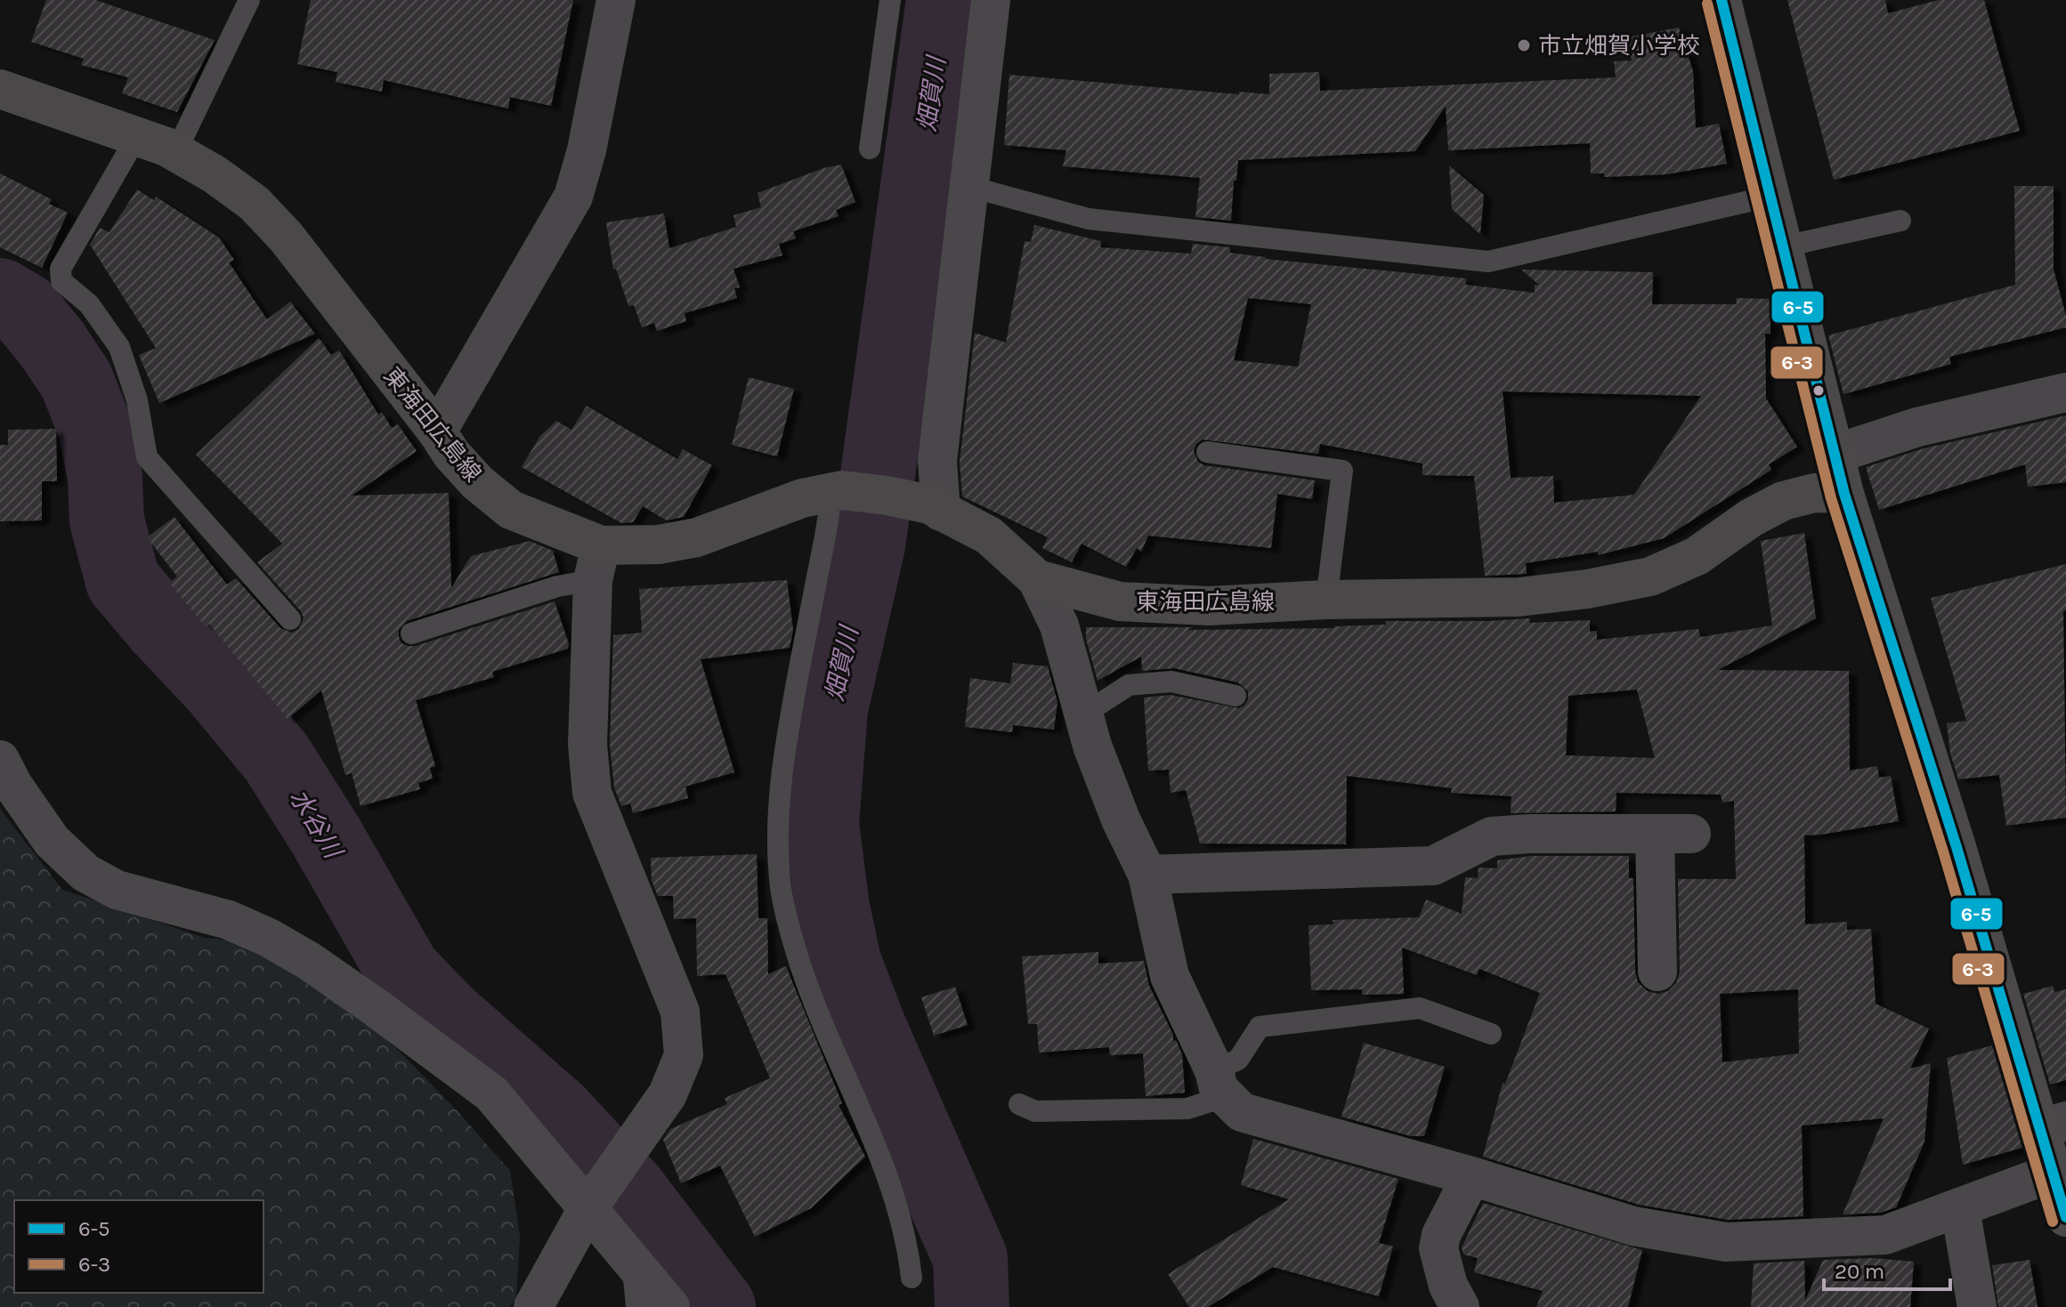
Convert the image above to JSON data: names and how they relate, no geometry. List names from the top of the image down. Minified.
{"streets":{"main road":["東海田広島線"]},"water":["畑賀川","水谷川"],"places":["市立畑賀小学校"],"lines":["transit line 6-5","transit line 6-3"],"legend":["6-5","6-3"],"scale_bar":"20 m"}
